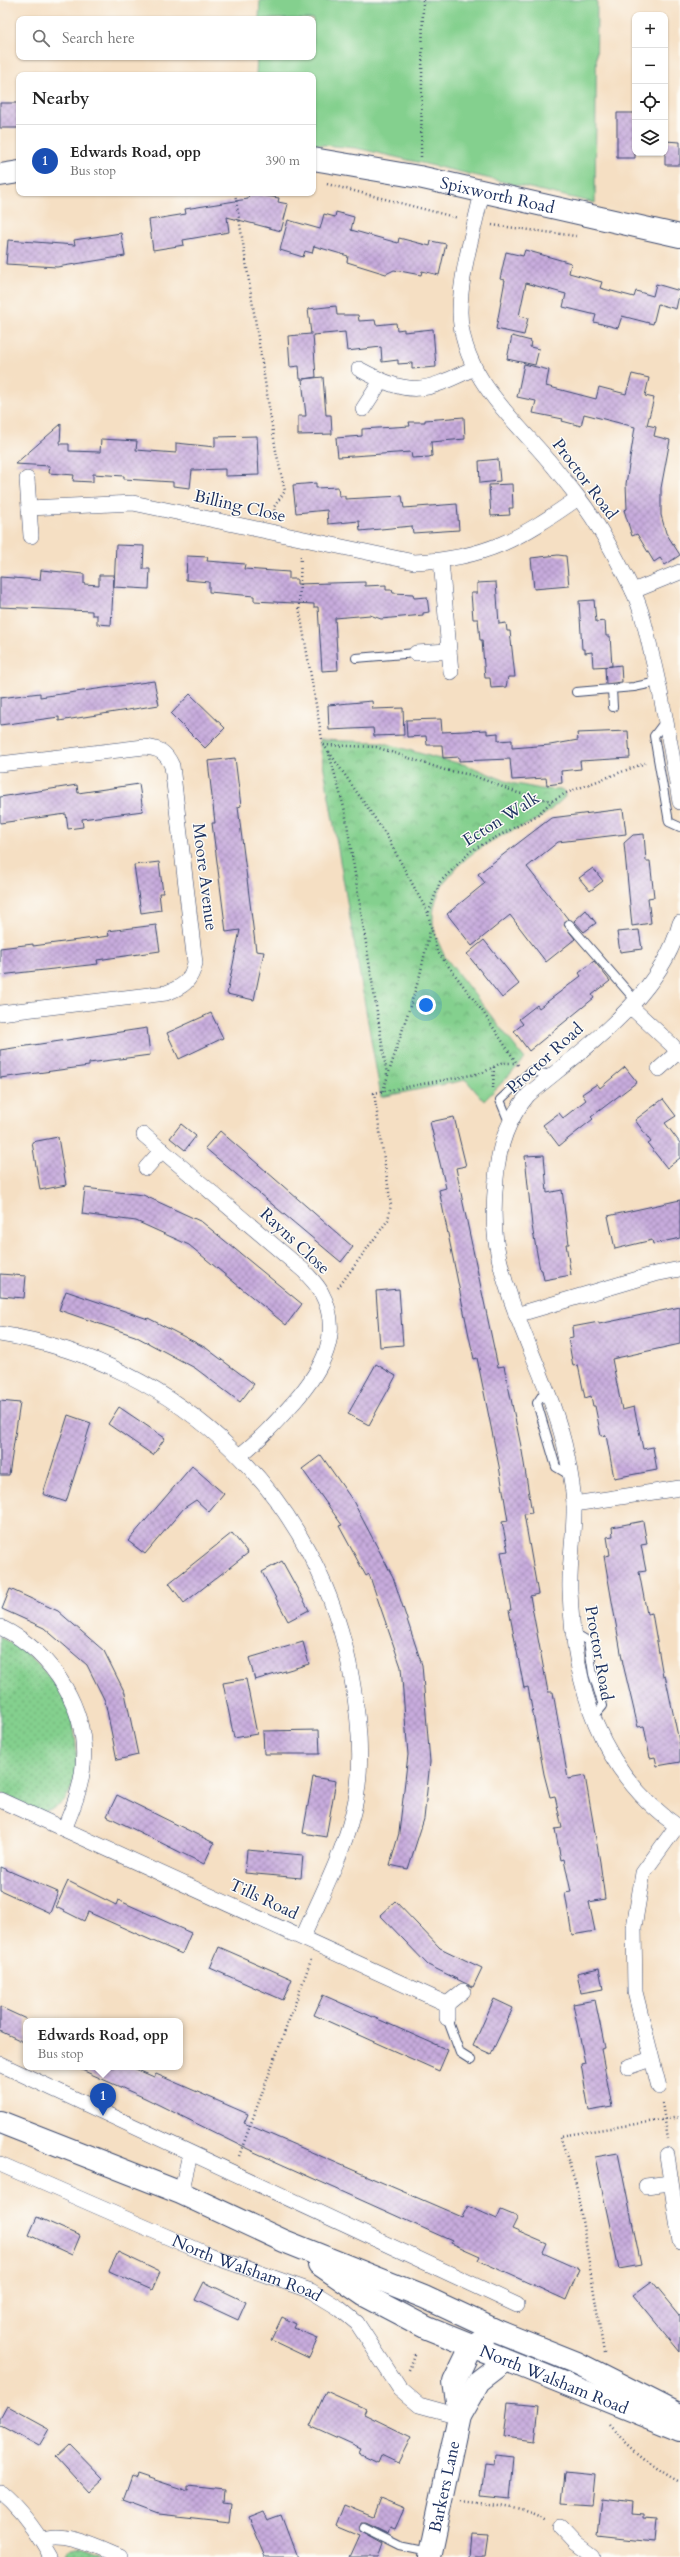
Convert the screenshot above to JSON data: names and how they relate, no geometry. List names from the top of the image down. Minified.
{"streets":{"main road":["Spixworth Road","North Walsham Road","Barkers Lane"],"street":["Proctor Road","Billing Close","Moore Avenue","Rayns Close","Tills Road"],"path":["Ecton Walk"]},"crossings":[["Spixworth Road","Proctor Road"],["Proctor Road","Billing Close"],["North Walsham Road","Barkers Lane"]],"page":{"map_buttons":["+","−"],"search":"Search here","heading":"Nearby","list":[{"mark":"1","name":"Edwards Road, opp","note":"Bus stop","value":"390 m"}],"popup":["Edwards Road, opp","Bus stop"],"pins":"1"}}
